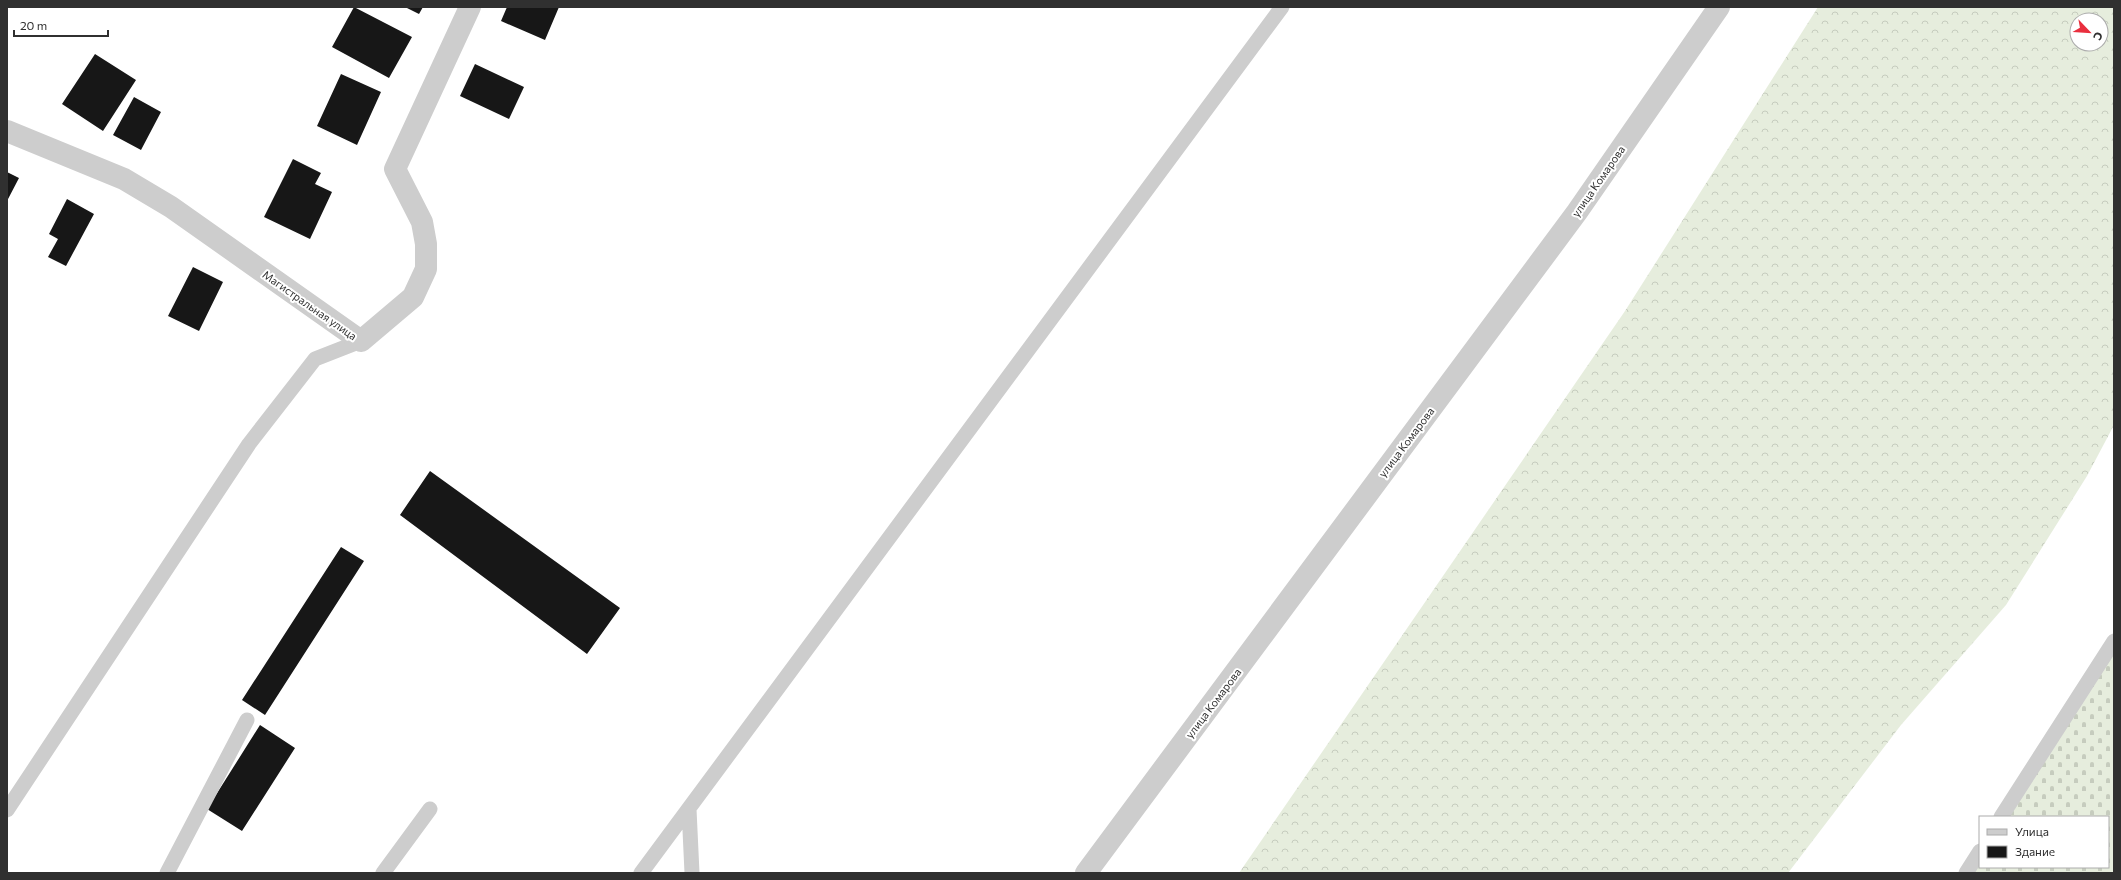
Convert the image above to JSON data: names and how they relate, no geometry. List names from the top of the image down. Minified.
{"streets":{"street":["улица Комарова","Магистральная улица"]},"legend":["Улица","Здание"],"scale_bar":"20 m","north":"bottom right"}
